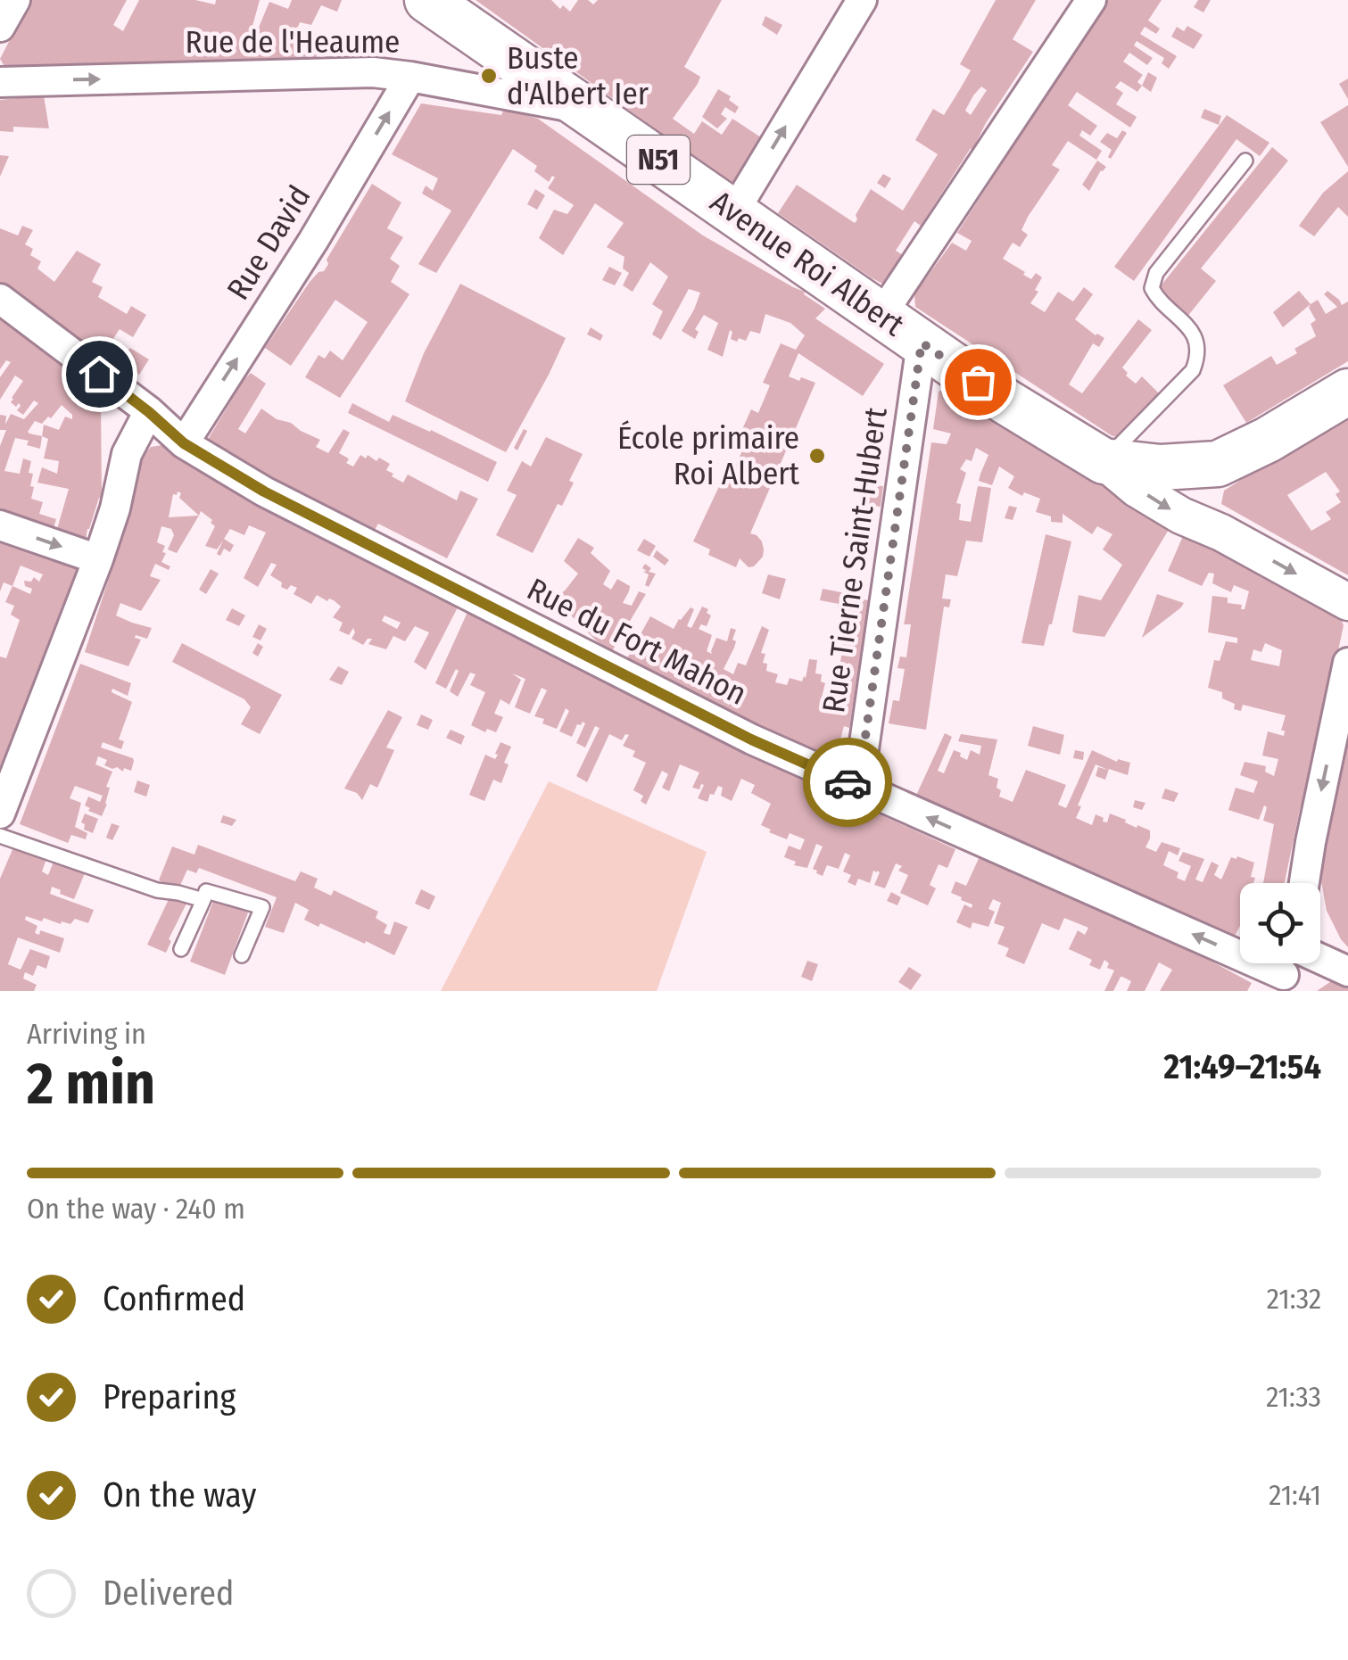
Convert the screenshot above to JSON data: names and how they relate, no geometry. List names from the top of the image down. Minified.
{"streets":{"main road":["N51","Avenue Roi Albert"],"street":["Rue de l'Heaume","Rue David","Rue Tierne Saint-Hubert","Rue du Fort Mahon"]},"crossings":[["Rue de l'Heaume","Rue David"],["Rue de l'Heaume","Avenue Roi Albert"],["N51","Avenue Roi Albert"],["Rue David","Rue du Fort Mahon"],["Avenue Roi Albert","Rue Tierne Saint-Hubert"],["Rue Tierne Saint-Hubert","Rue du Fort Mahon"]],"one_way":["Rue de l'Heaume","Rue David"],"places":["Buste d'Albert Ier","École primaire Roi Albert"],"page":{"heading":["2 min","Arriving in","21:49–21:54"],"bar":"On the way · 240 m","list":[["Confirmed","21:32"],["Preparing","21:33"],["On the way","21:41"],"Delivered"]}}
